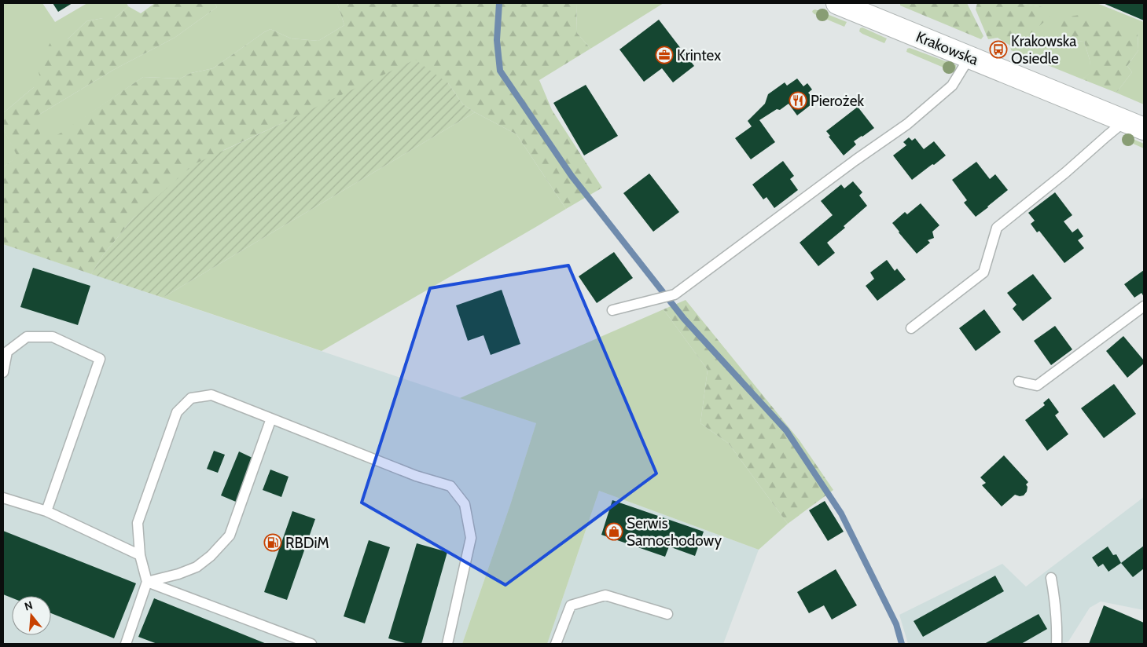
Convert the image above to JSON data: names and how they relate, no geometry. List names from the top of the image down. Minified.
{"streets":{"main road":["Krakowska"]},"places":{"bus stop":["Krakowska Osiedle"],"office":["Krintex"],"restaurant":["Pierożek"],"shop":["Serwis Samochodowy"],"fuel station":["RBDiM"]},"north":"top"}
